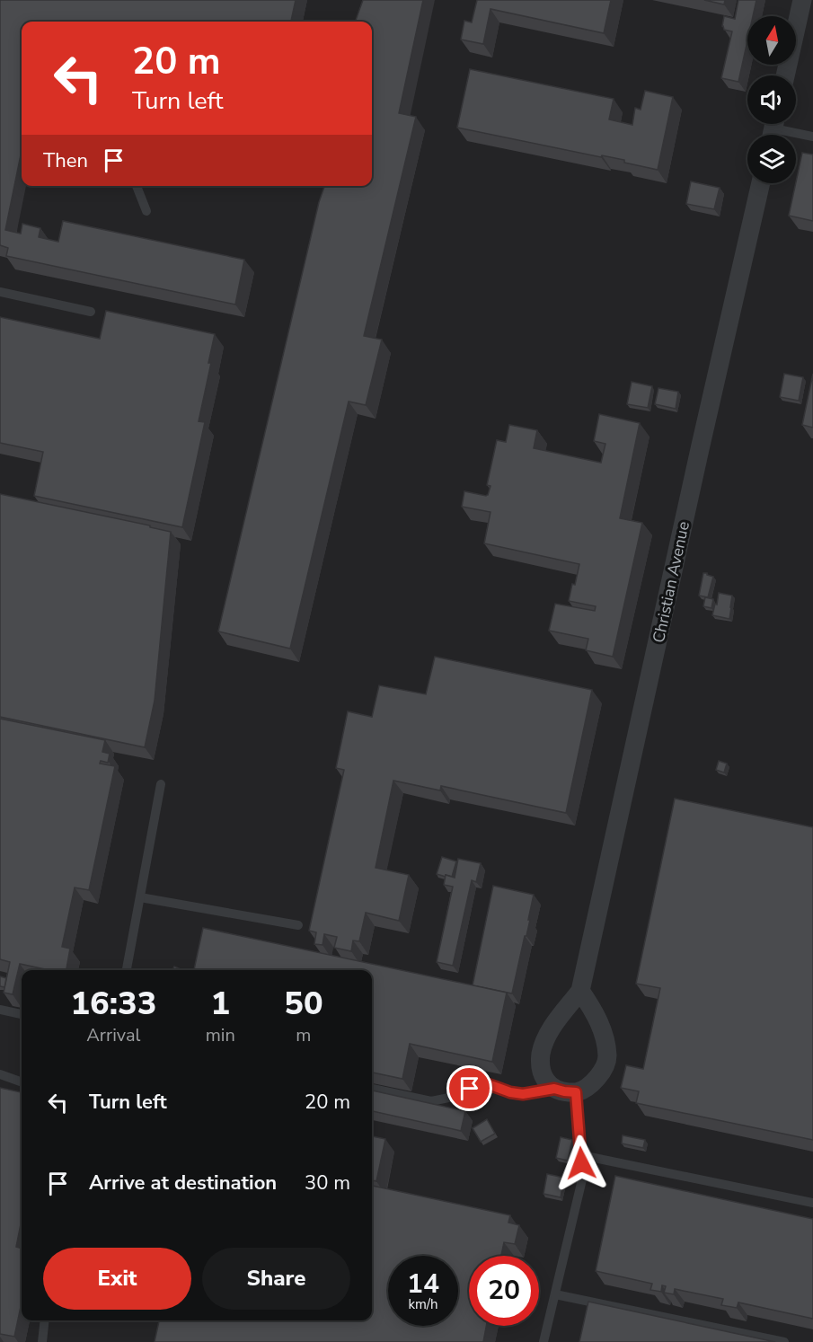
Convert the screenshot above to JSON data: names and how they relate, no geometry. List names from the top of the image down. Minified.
{"streets":{"street":["Christian Avenue"]},"north":"top","page":{"turn":["20 m","Turn left"],"then":"Then","eta":["16:33","Arrival","1","min","50","m"],"list":[{"name":"Turn left","value":"20 m"},{"name":"Arrive at destination","value":"30 m"}],"buttons":["Exit","Share"],"speed":"14 km/h","limit":"20"}}
